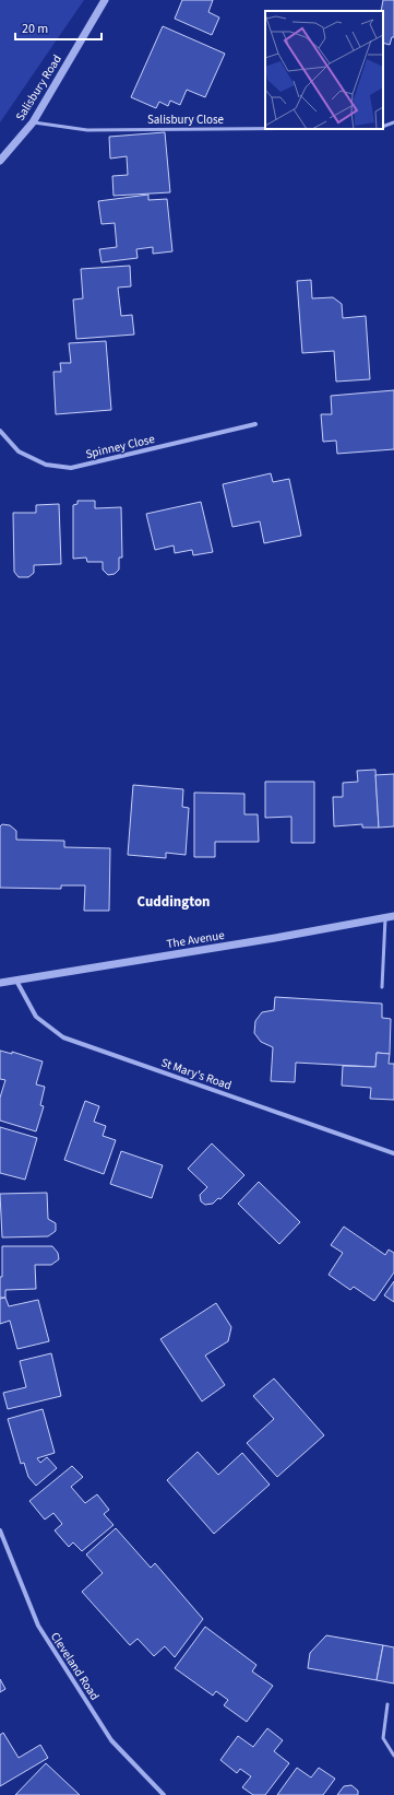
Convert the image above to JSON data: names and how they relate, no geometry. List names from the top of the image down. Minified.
{"streets":{"street":["Salisbury Road","Spinney Close","The Avenue","St Mary's Road","Cleveland Road"],"lane":["Salisbury Close"]},"crossings":[["Salisbury Road","Salisbury Close"],["The Avenue","St Mary's Road"]],"districts":["Cuddington"],"scale_bar":"20 m"}
